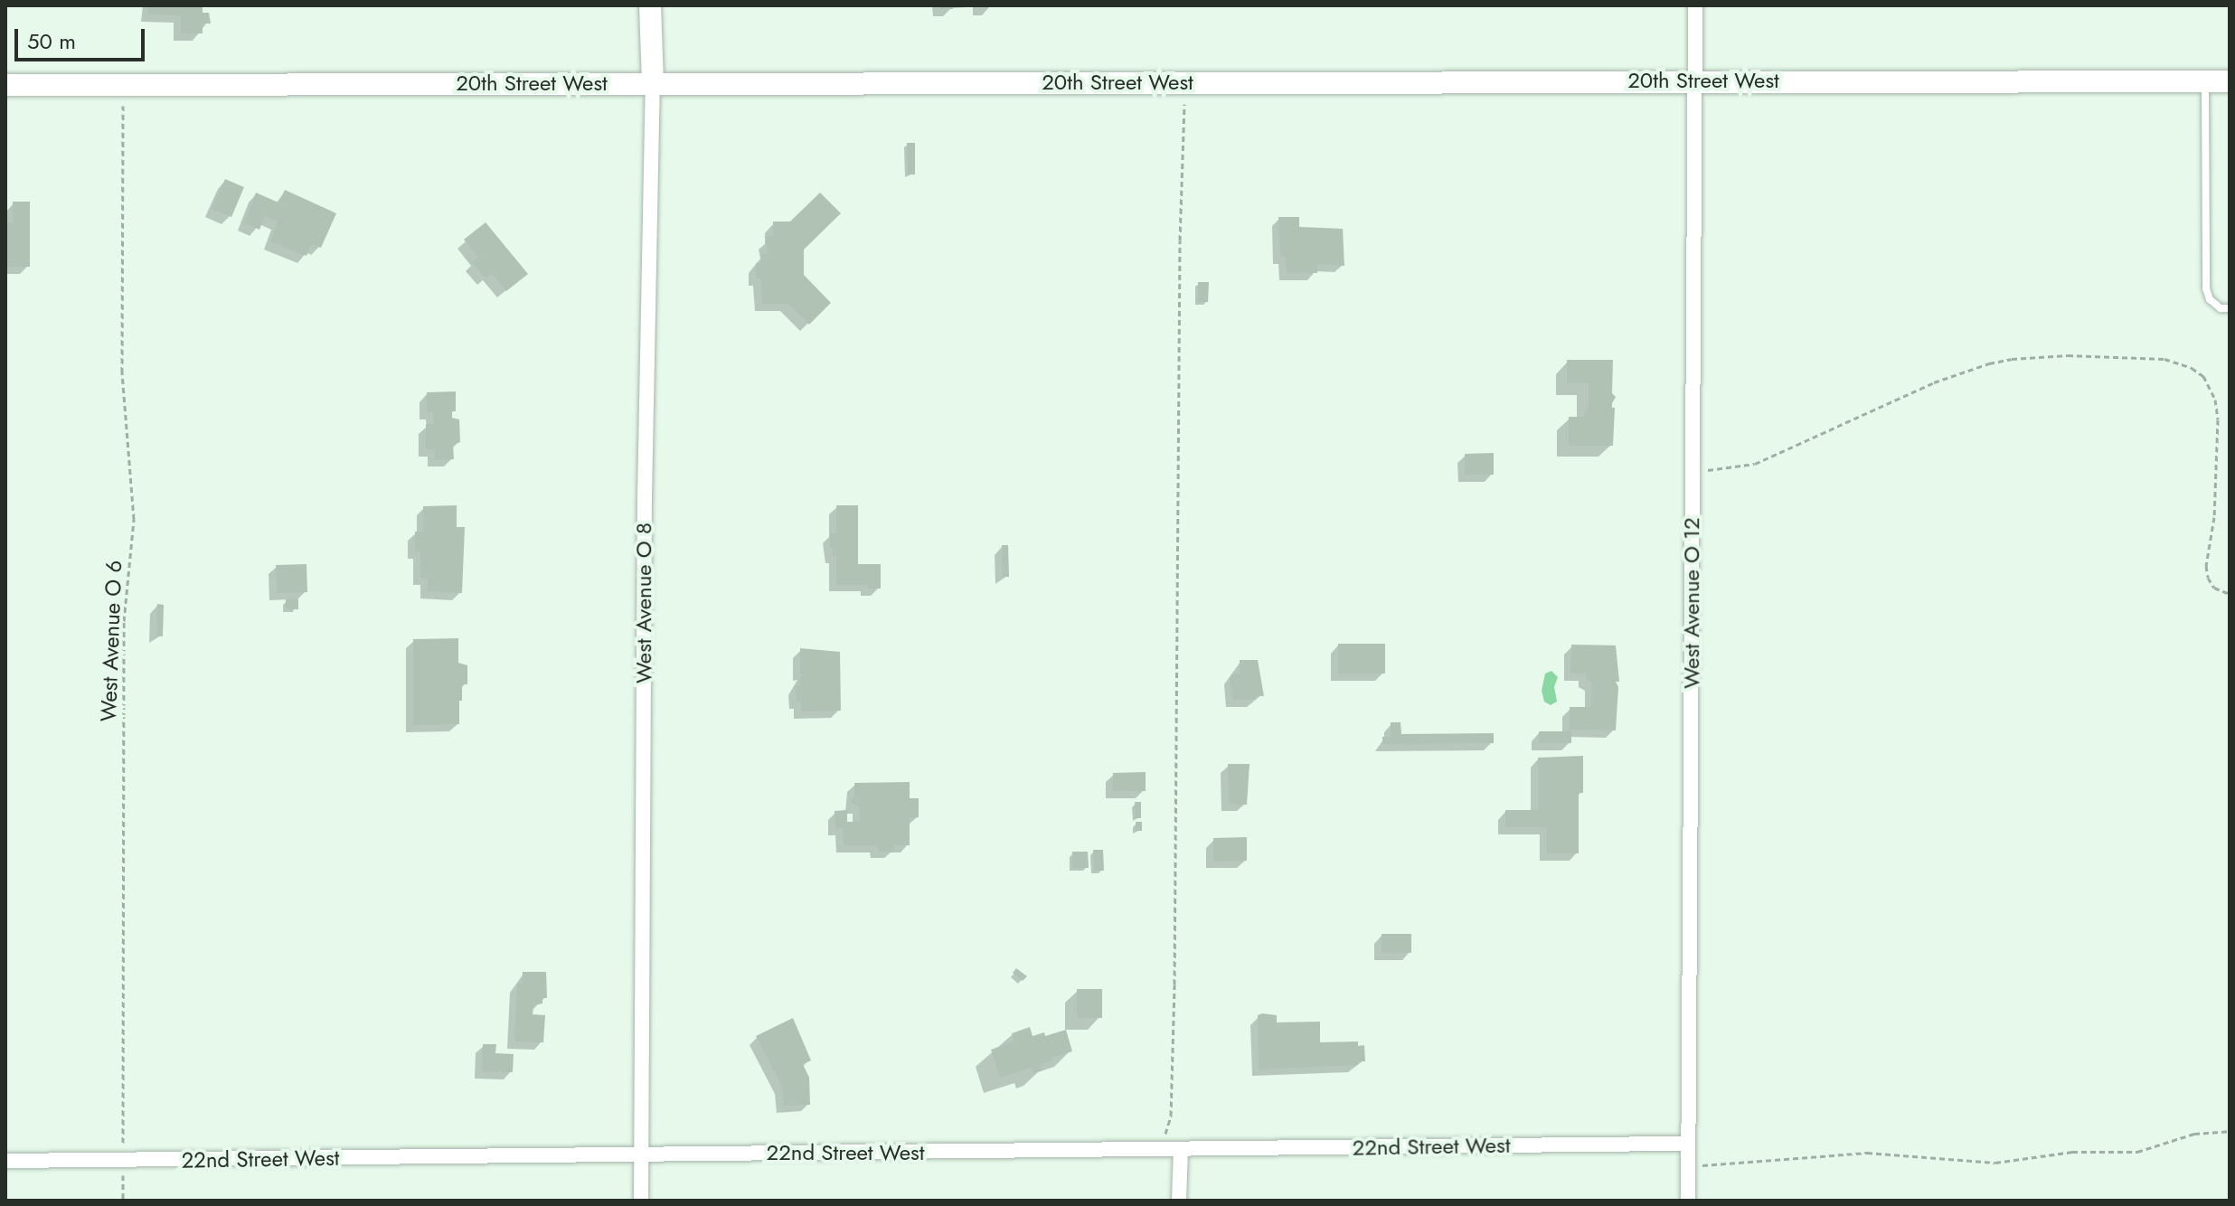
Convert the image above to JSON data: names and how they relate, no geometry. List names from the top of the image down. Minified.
{"streets":{"main road":["20th Street West","West Avenue O 8"],"street":["West Avenue O 12","22nd Street West"],"path":["West Avenue O 6"]},"crossings":[["20th Street West","West Avenue O 8"],["20th Street West","West Avenue O 12"],["20th Street West","West Avenue O 6"],["West Avenue O 8","22nd Street West"],["West Avenue O 12","22nd Street West"],["West Avenue O 6","22nd Street West"]],"scale_bar":"50 m"}
